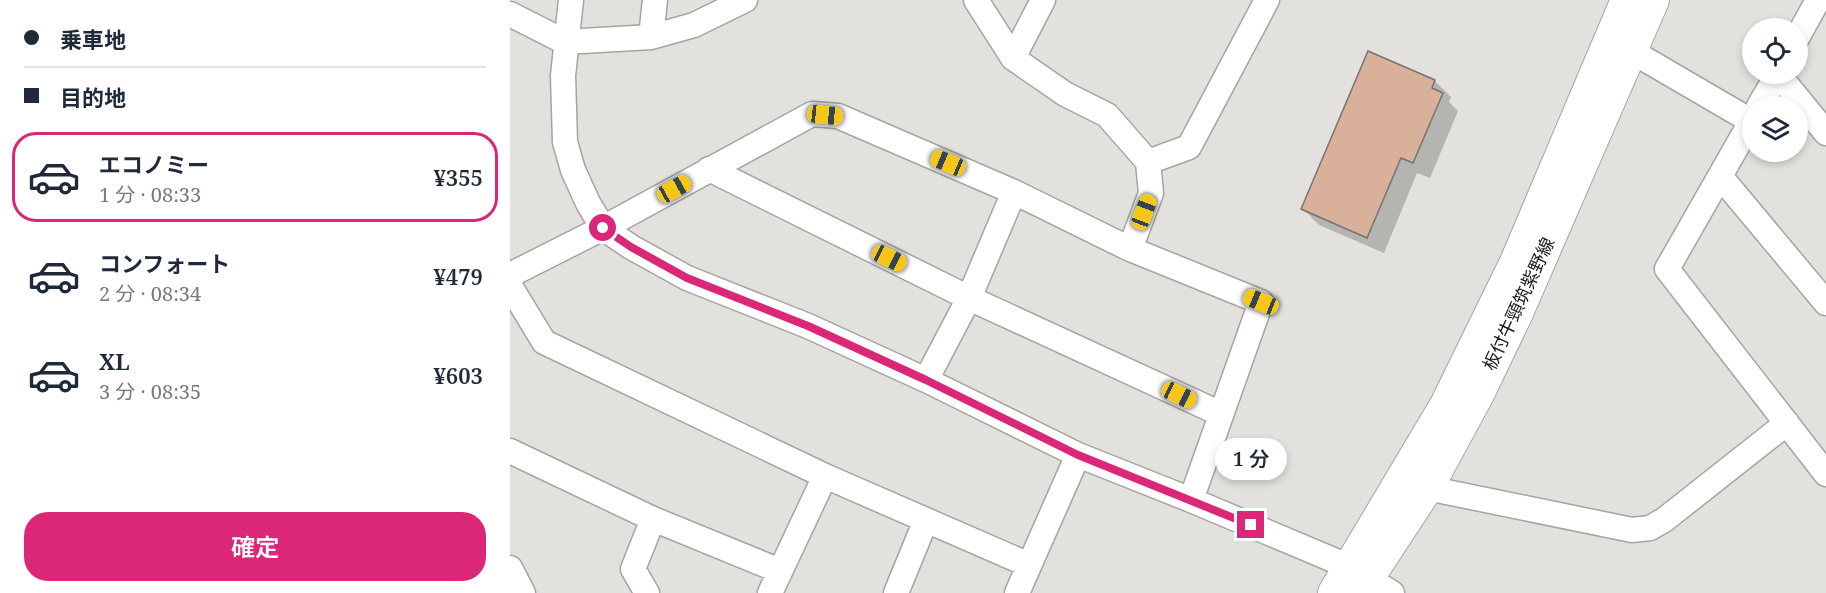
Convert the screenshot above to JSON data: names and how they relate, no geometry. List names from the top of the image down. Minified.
{"streets":{"main road":["板付牛頸筑紫野線"]},"page":{"banner":["乗車地","目的地"],"list":[{"name":"エコノミー","note":"1 分 · 08:33","value":"¥355"},{"name":"コンフォート","note":"2 分 · 08:34","value":"¥479"},{"name":"XL","note":"3 分 · 08:35","value":"¥603"}],"bubble":"1 分","buttons":"確定"}}
